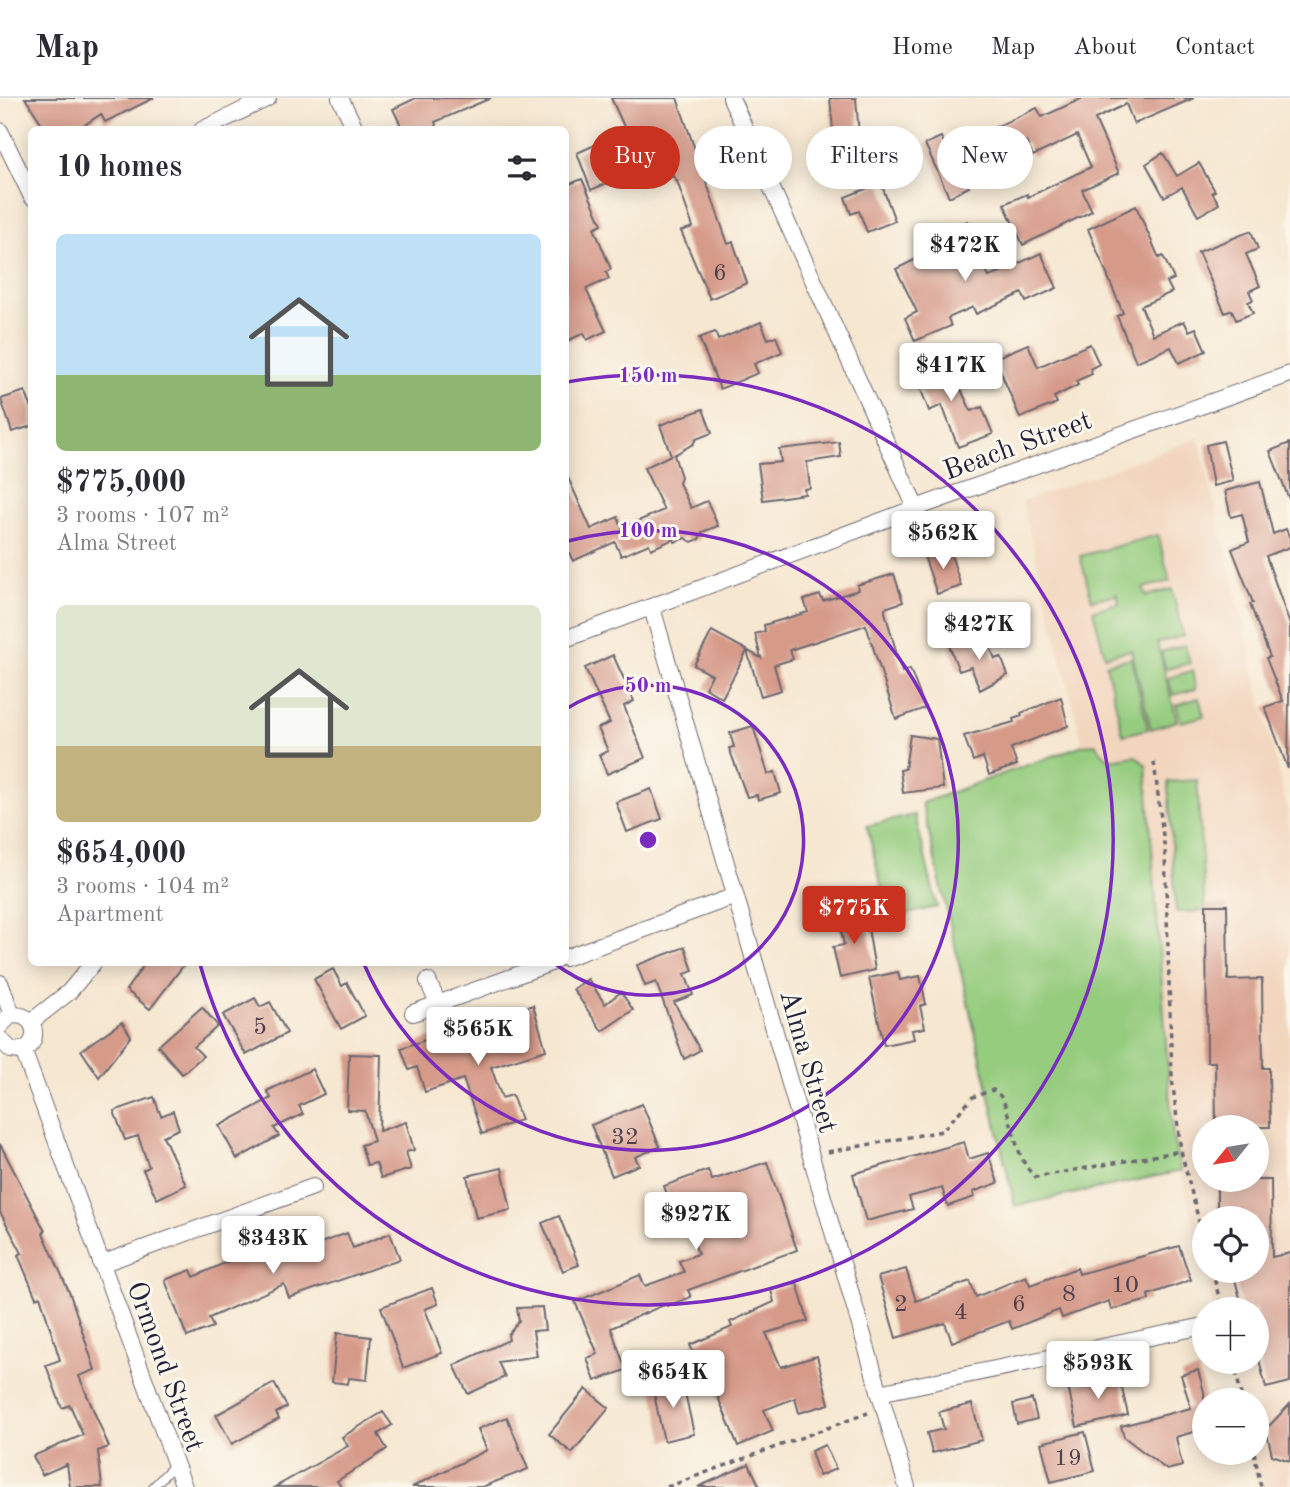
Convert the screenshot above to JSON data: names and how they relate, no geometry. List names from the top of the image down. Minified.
{"streets":{"street":["Beach Street","Alma Street","Ormond Street"]},"crossings":[["Beach Street","Alma Street"]],"house_numbers":["6","5","32","10","8","2","6","4","19"],"north":"bottom left","page":{"header":"Map","nav":["Home","Map","About","Contact"],"chip":["Buy","Rent","Filters","New"],"heading":"10 homes","list":[{"name":"$775,000","note":"3 rooms · 107 m² · Alma Street"},{"name":"$654,000","note":"3 rooms · 104 m² · Apartment"}],"price":["$472K","$417K","$562K","$427K","$775K","$565K","$927K","$343K","$593K","$654K"],"map_buttons":["+","−"]},"rings":["150 m","100 m","50 m"]}
